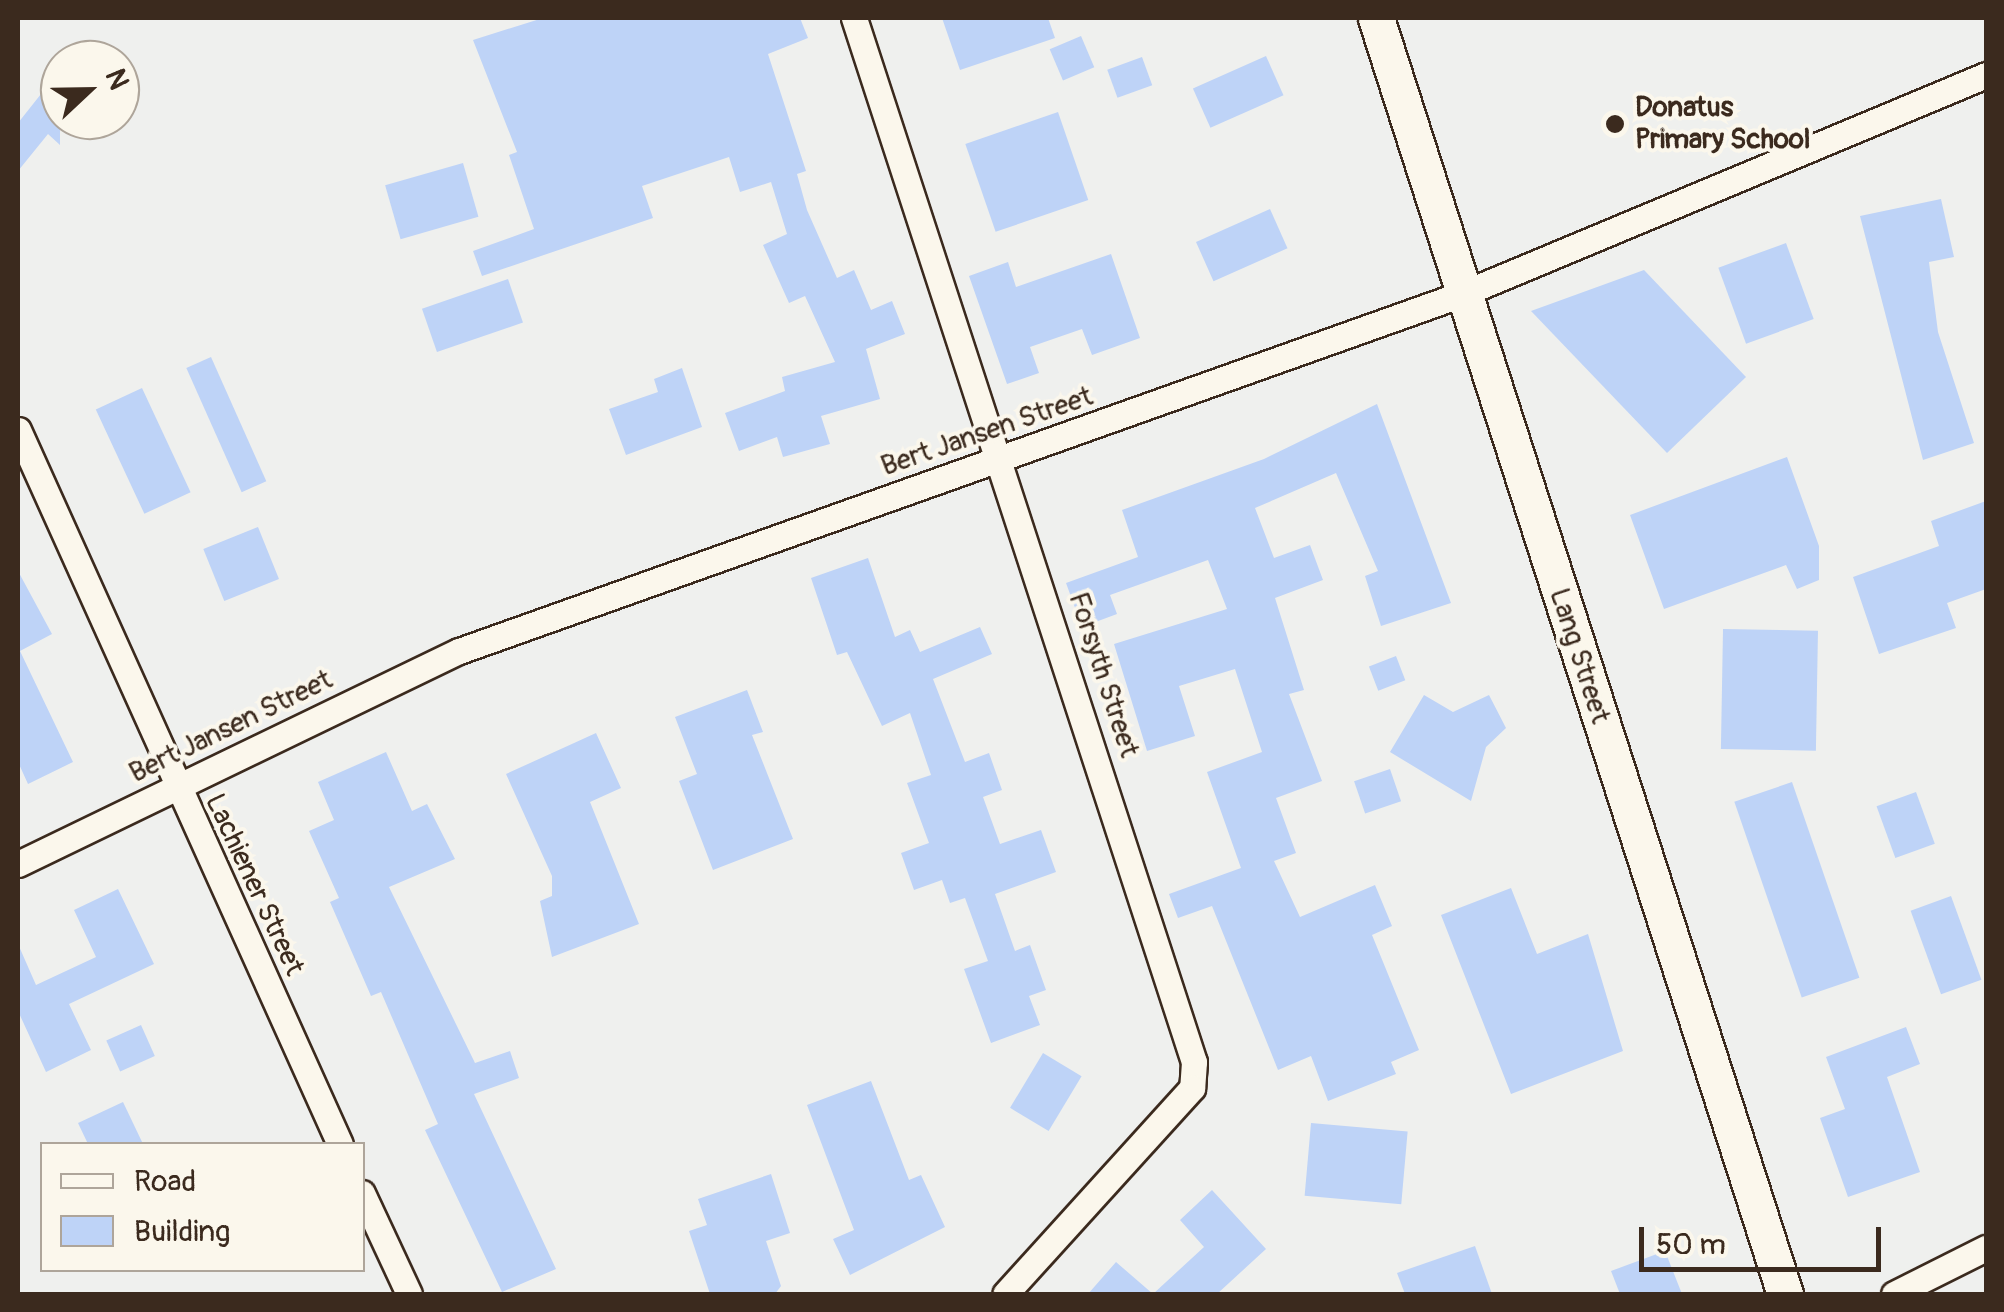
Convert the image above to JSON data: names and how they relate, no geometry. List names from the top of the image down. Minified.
{"streets":{"street":["Bert Jansen Street","Lang Street","Forsyth Street","Lachiener Street"]},"crossings":[["Bert Jansen Street","Lang Street"],["Bert Jansen Street","Forsyth Street"],["Bert Jansen Street","Lachiener Street"]],"places":["Donatus Primary School"],"legend":["Road","Building"],"scale_bar":"50 m","north":"right"}
